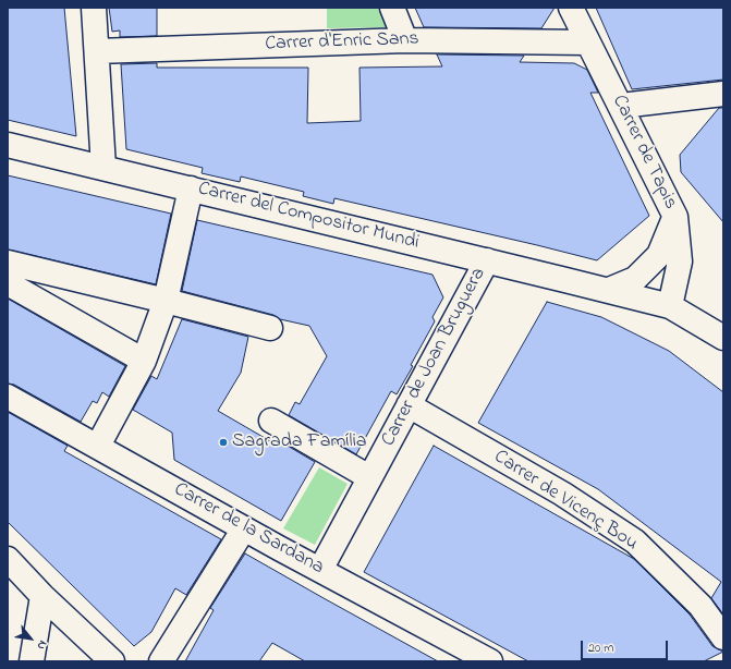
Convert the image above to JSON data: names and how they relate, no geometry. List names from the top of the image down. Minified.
{"streets":{"street":["Carrer d'Enric Sans","Carrer de Tapis","Carrer del Compositor Mundi","Carrer de Joan Bruguera","Carrer de Vicenç Bou","Carrer de la Sardana"]},"crossings":[["Carrer d'Enric Sans","Carrer de Tapis"],["Carrer del Compositor Mundi","Carrer de Joan Bruguera"],["Carrer de Joan Bruguera","Carrer de Vicenç Bou"],["Carrer de Joan Bruguera","Carrer de la Sardana"]],"places":["Sagrada Família"],"scale_bar":"20 m","north":"bottom right"}
